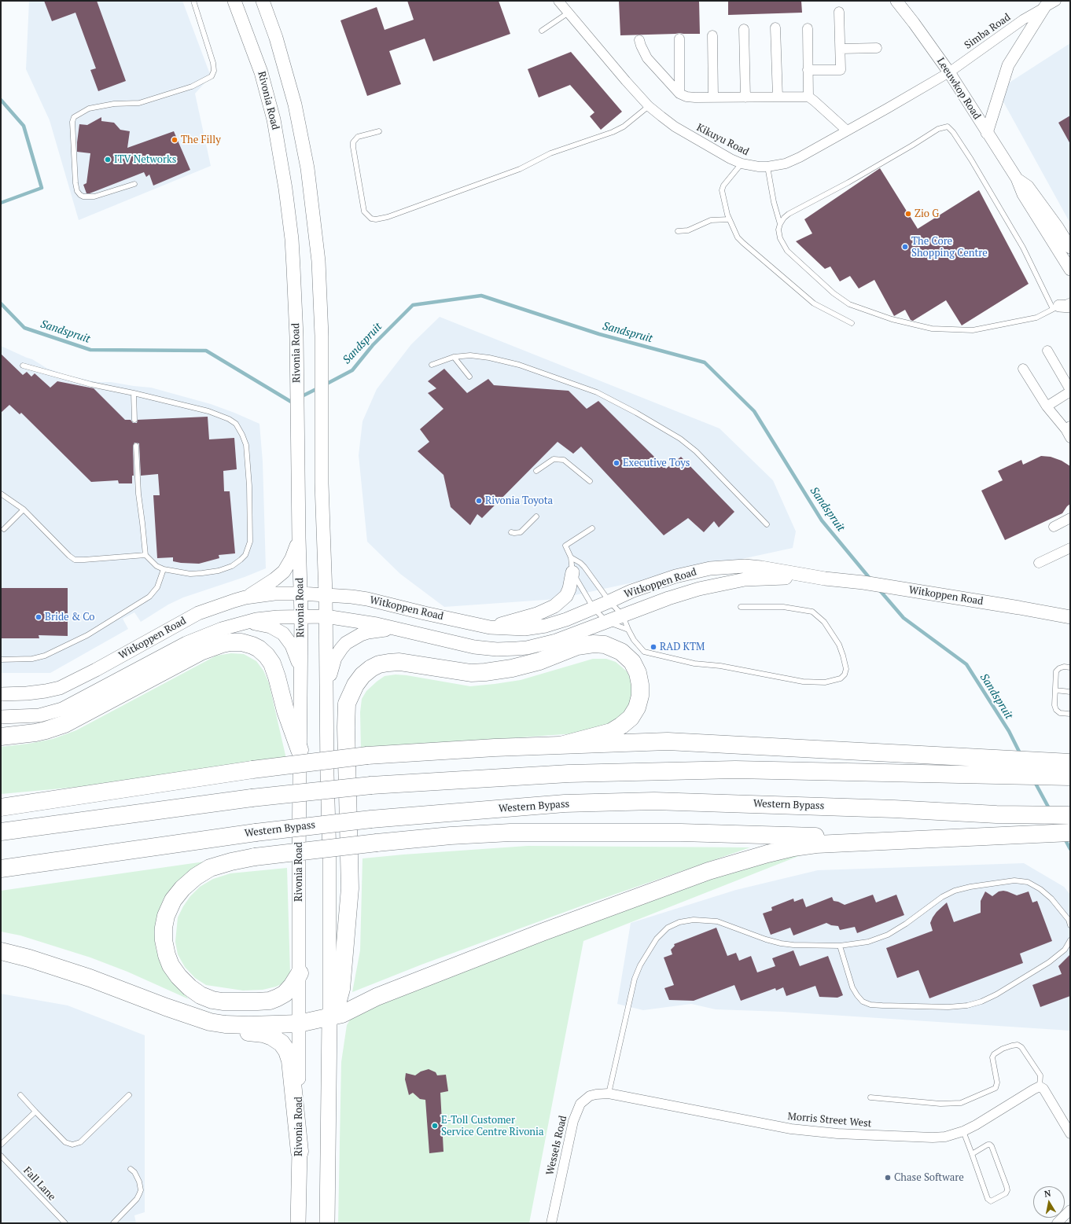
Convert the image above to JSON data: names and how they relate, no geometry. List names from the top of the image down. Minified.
{"streets":{"highway":["Western Bypass"],"main road":["Rivonia Road","Witkoppen Road"],"street":["Simba Road","Leeuwkop Road","Kikuyu Road","Morris Street West","Wessels Road"],"lane":["Fall Lane"]},"crossings":[["Simba Road","Leeuwkop Road"],["Simba Road","Kikuyu Road"],["Leeuwkop Road","Kikuyu Road"],["Rivonia Road","Witkoppen Road"],["Morris Street West","Wessels Road"]],"water":["Sandspruit"],"places":["The Filly","ITV Networks","Zio G","The Core Shopping Centre","Executive Toys","Rivonia Toyota","Bride & Co","RAD KTM","E-Toll Customer Service Centre Rivonia","Chase Software"],"north":"top"}
